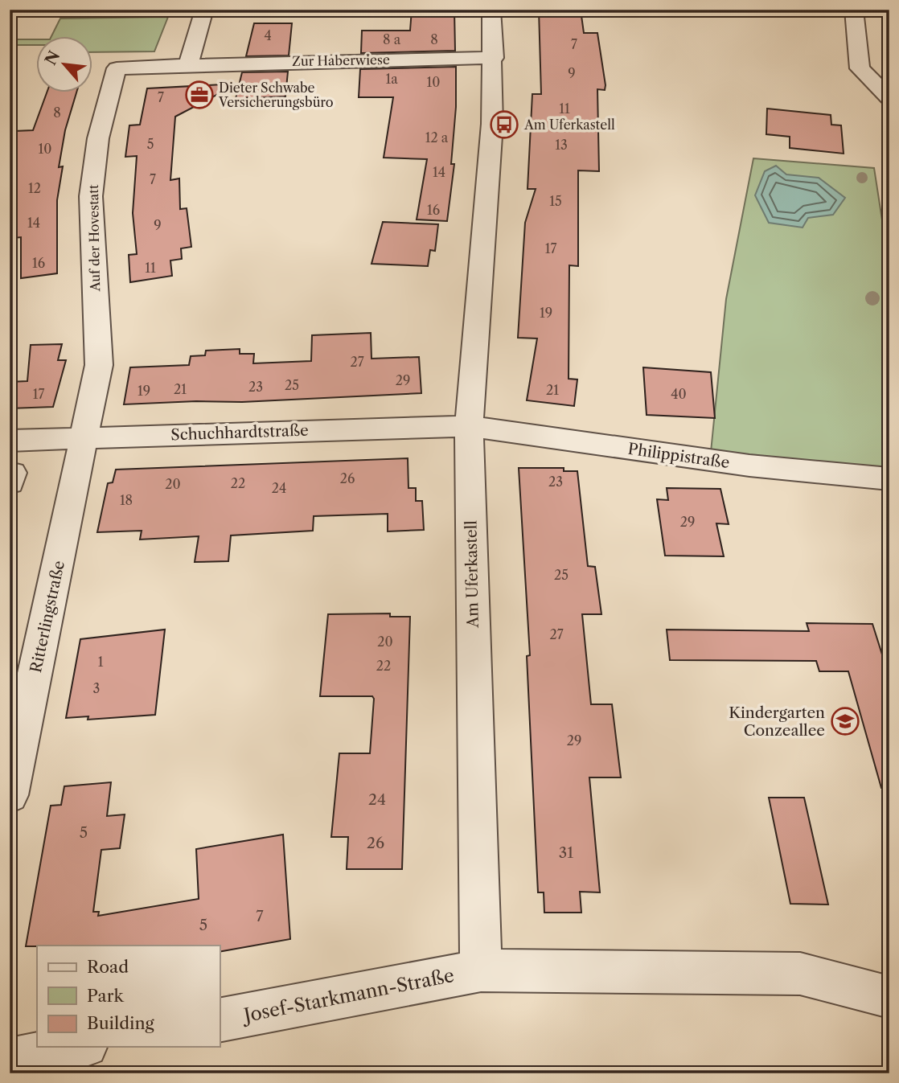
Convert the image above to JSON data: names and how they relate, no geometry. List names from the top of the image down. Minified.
{"streets":{"street":["Zur Haberwiese","Auf der Hovestatt","Schuchhardtstraße","Philippistraße","Am Uferkastell","Ritterlingstraße","Josef-Starkmann-Straße"]},"crossings":[["Zur Haberwiese","Auf der Hovestatt"],["Zur Haberwiese","Am Uferkastell"],["Auf der Hovestatt","Schuchhardtstraße"],["Auf der Hovestatt","Ritterlingstraße"],["Schuchhardtstraße","Philippistraße"],["Schuchhardtstraße","Am Uferkastell"],["Schuchhardtstraße","Ritterlingstraße"],["Philippistraße","Am Uferkastell"],["Am Uferkastell","Josef-Starkmann-Straße"]],"places":{"office":["Dieter Schwabe Versicherungsbüro"],"bus stop":["Am Uferkastell"],"school or university":["Kindergarten Conzeallee"]},"house_numbers":["4","8 a","8","7","9","1a","10","7","11","8","12 a","5","13","10","14","7","12","15","16","14","9","17","16","11","19","27","29","25","23","21","21","19","17","40","26","23","22","20","24","18","29","25","27","20","1","22","3","29","24","5","26","31","7","5"],"legend":["Road","Park","Building"],"north":"top left"}
